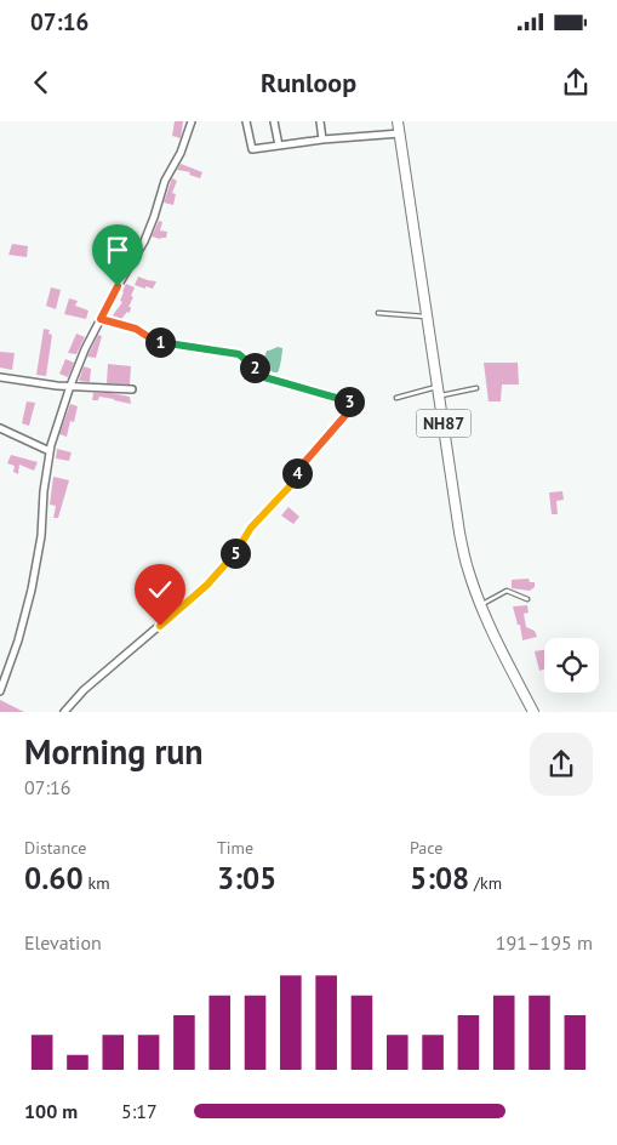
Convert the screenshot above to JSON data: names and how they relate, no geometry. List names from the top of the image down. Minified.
{"streets":{"highway":["NH87"]},"page":{"status":"07:16","header":"Runloop","pins":["1","2","3","4","5"],"heading":["Morning run","07:16"],"stats":[["Distance","0.60 km"],["Time","3:05"],["Pace","5:08 /km"]],"chart":["Elevation","191–195 m"],"list":[{"name":"100 m","note":"5:17"}]}}
